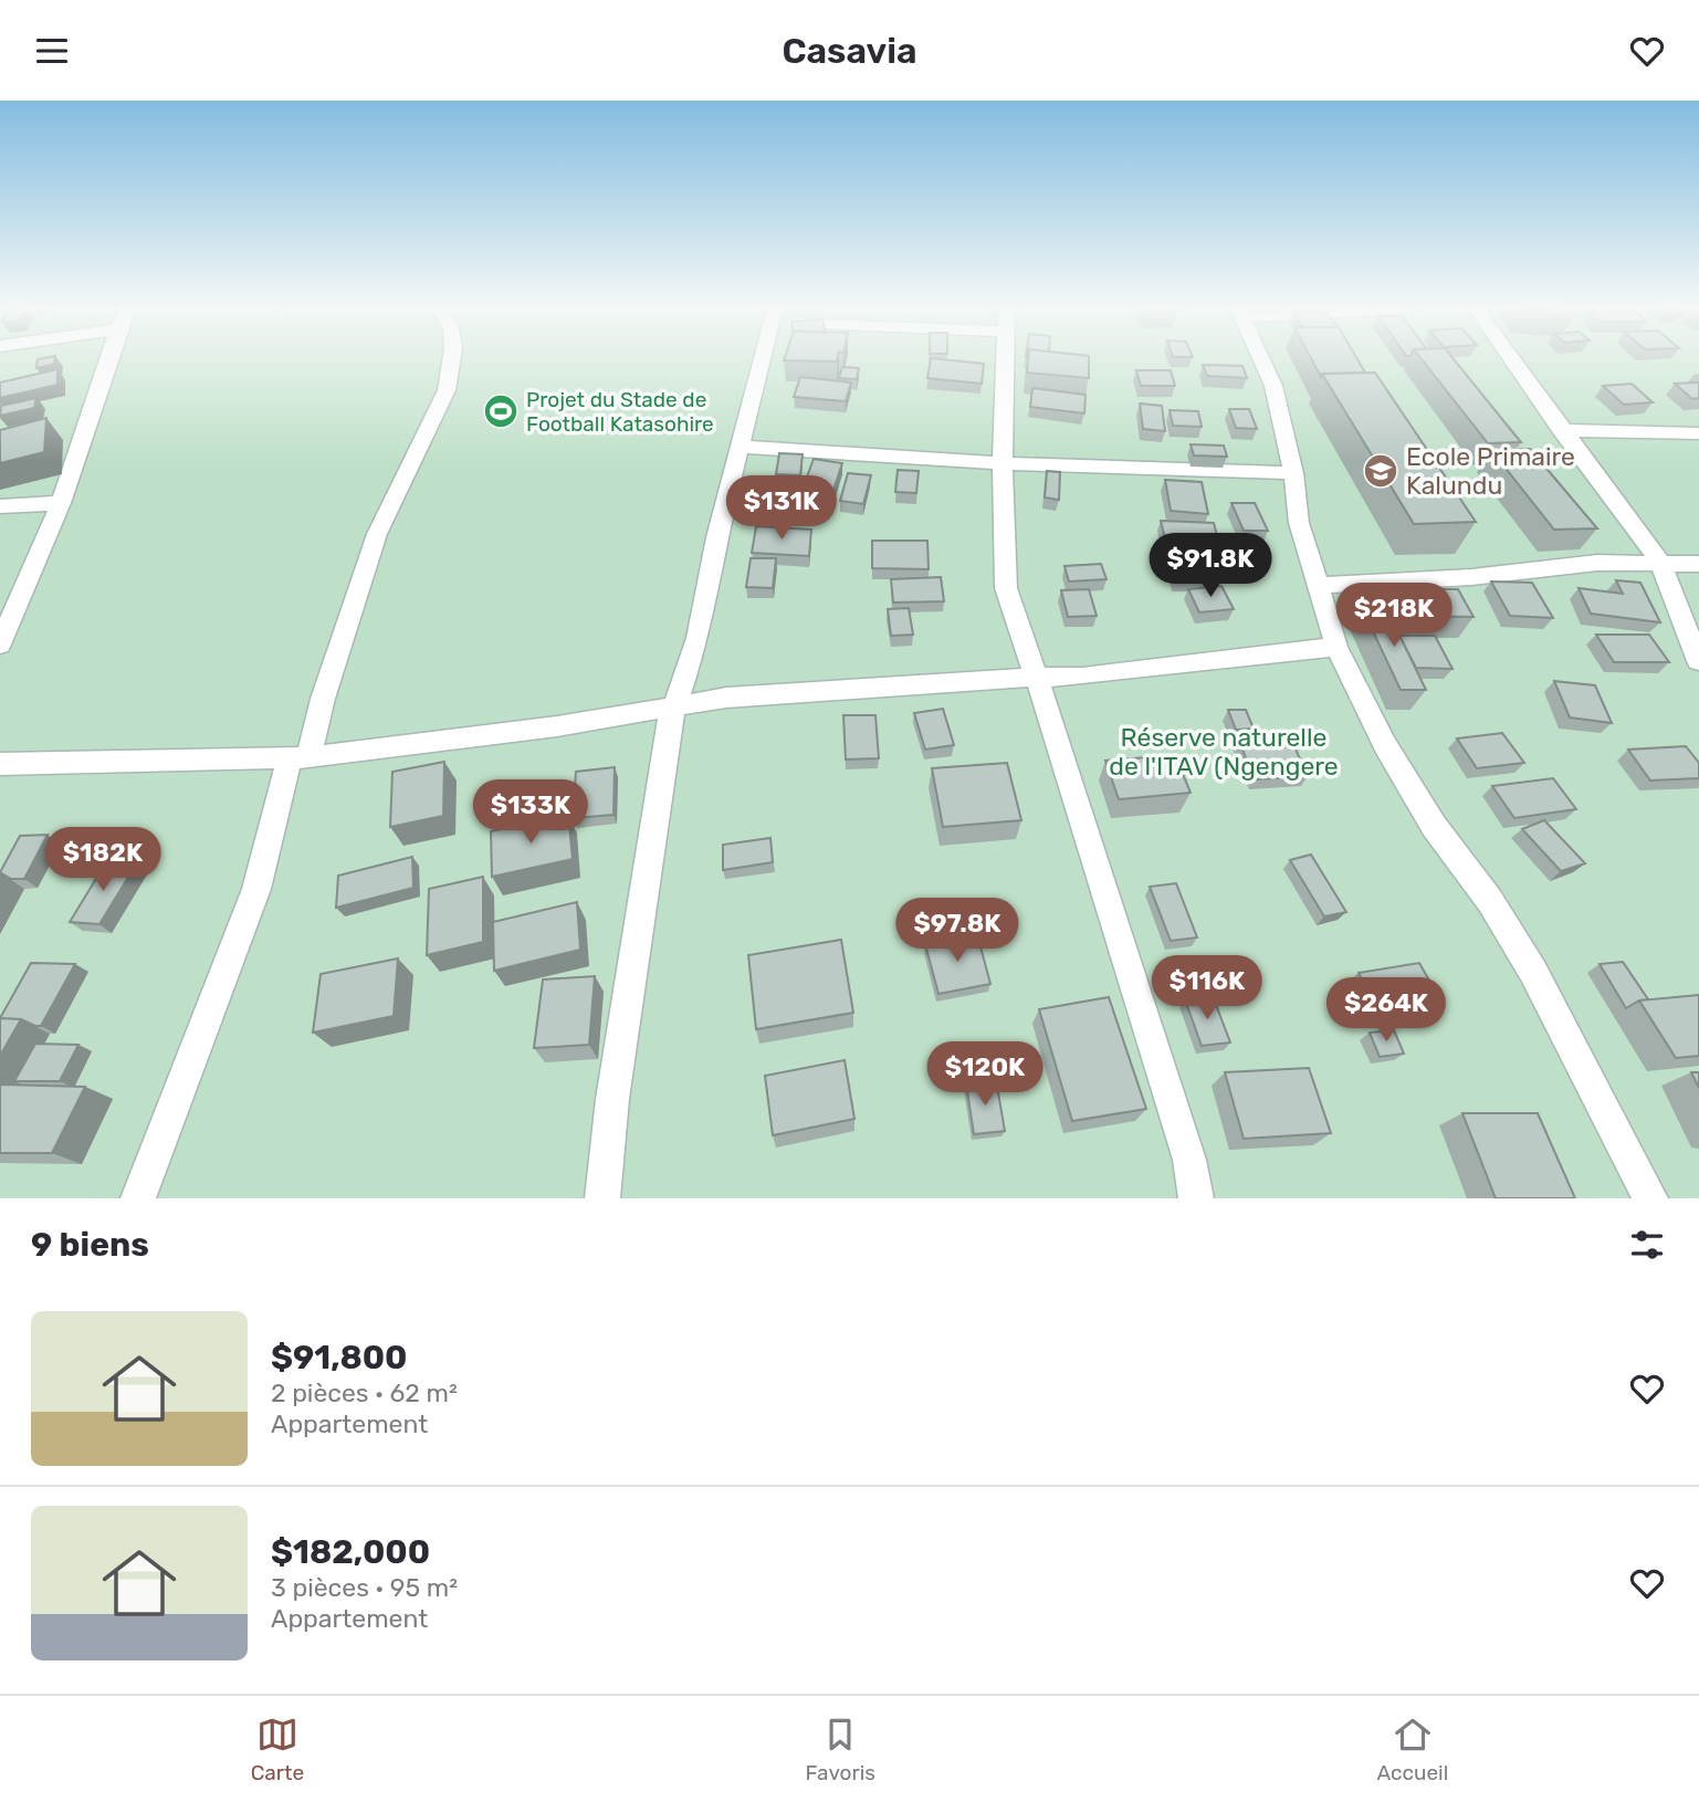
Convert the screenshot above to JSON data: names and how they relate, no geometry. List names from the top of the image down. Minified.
{"parks":["Réserve naturelle de l'ITAV (Ngengere"],"places":{"sports":["Projet du Stade de Football Katasohire"],"school or university":["Ecole Primaire Kalundu"]},"page":{"header":"Casavia","price":["$131K","$91.8K","$218K","$133K","$182K","$97.8K","$116K","$264K","$120K"],"heading":"9 biens","list":[{"name":"$91,800","note":"2 pièces · 62 m² · Appartement"},{"name":"$182,000","note":"3 pièces · 95 m² · Appartement"}],"tabs":["Carte","Favoris","Accueil"]}}
